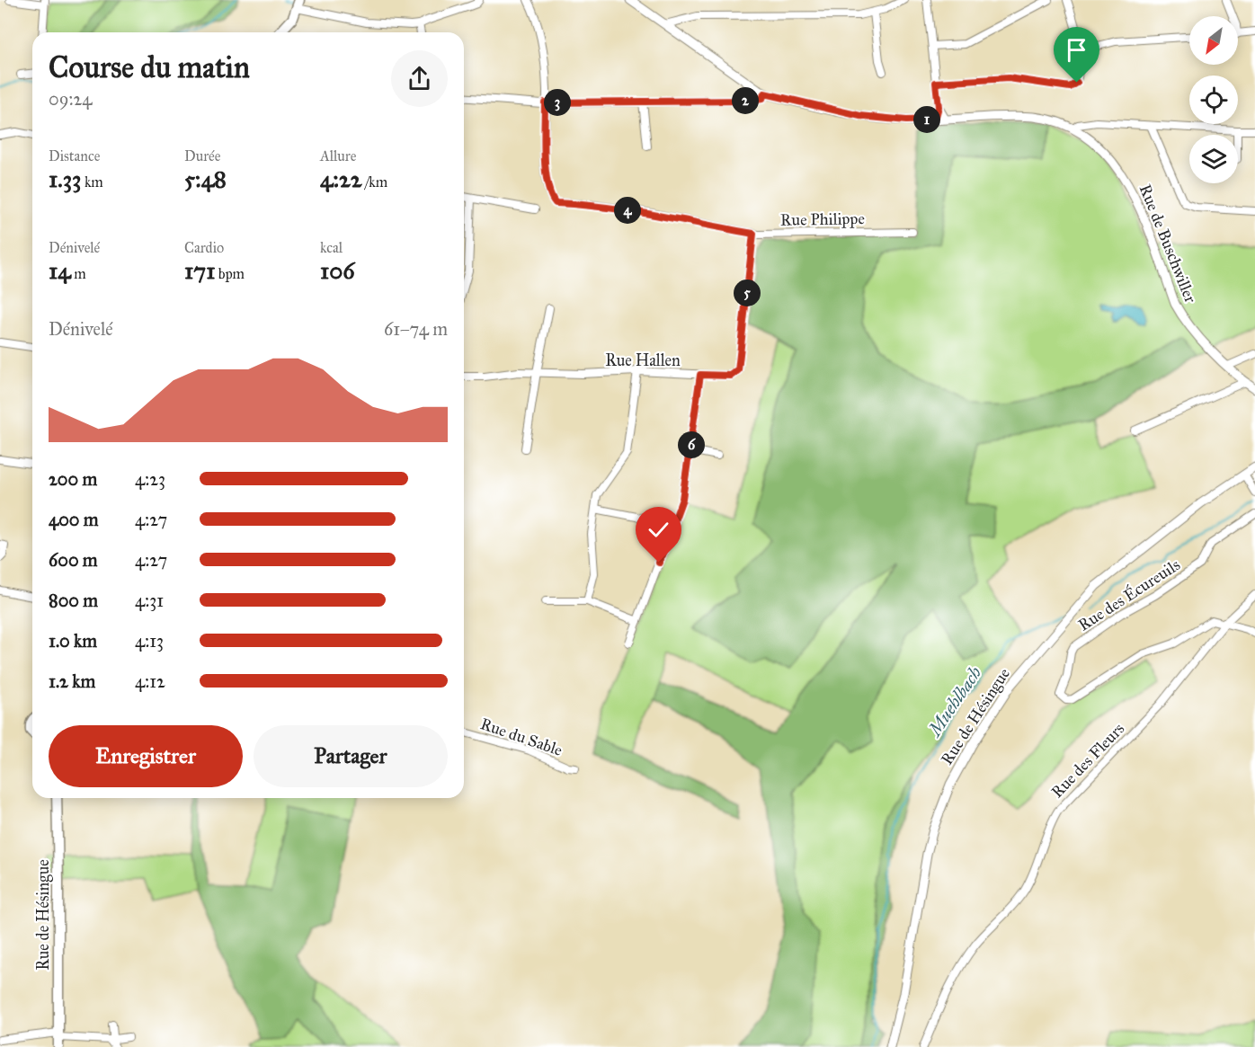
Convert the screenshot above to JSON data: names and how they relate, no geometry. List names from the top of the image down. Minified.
{"streets":{"main road":["Rue de Hésingue"],"street":["Rue Philippe","Rue de Buschwiller","Rue Hallen","Rue des Écureuils","Rue du Sable","Rue des Fleurs"]},"crossings":[["Rue Philippe","Rue Hallen"],["Rue des Écureuils","Rue des Fleurs"]],"water":["Muehlbach"],"north":"bottom left","page":{"heading":["Course du matin","09:24"],"pins":["2","3","1","4","5","6"],"stats":[["Distance","1.33 km"],["Durée","5:48"],["Allure","4:22 /km"],["Dénivelé","14 m"],["Cardio","171 bpm"],["kcal","106"]],"chart":["Dénivelé","61–74 m"],"list":[{"name":"200 m","note":"4:23"},{"name":"400 m","note":"4:27"},{"name":"600 m","note":"4:27"},{"name":"800 m","note":"4:31"},{"name":"1.0 km","note":"4:13"},{"name":"1.2 km","note":"4:12"}],"buttons":["Enregistrer","Partager"]}}
